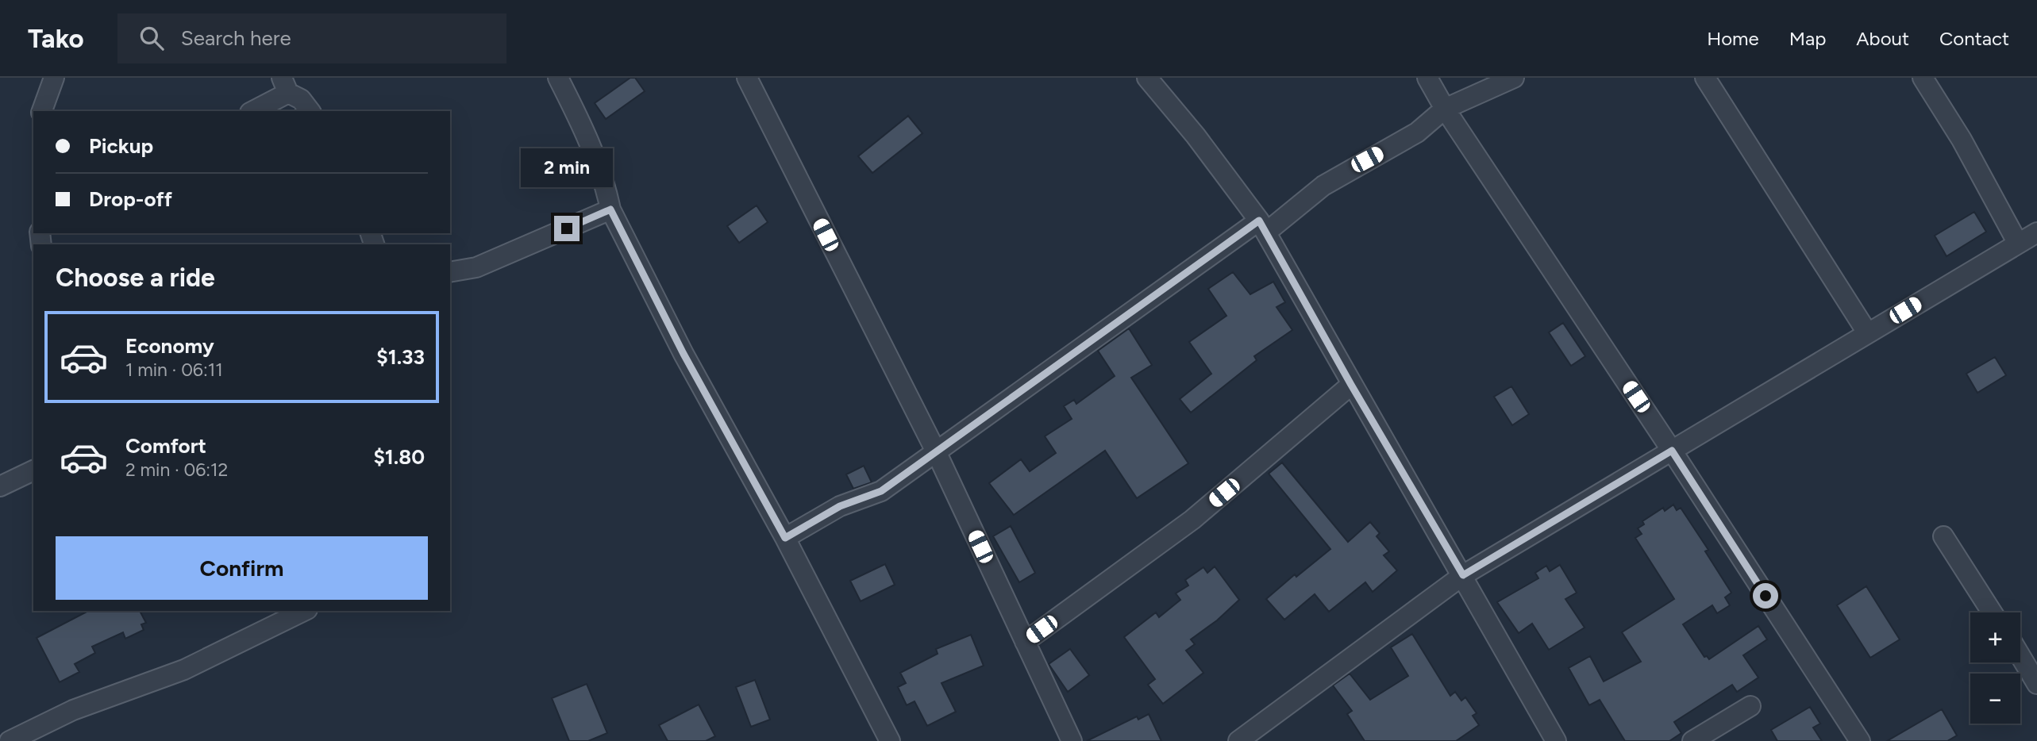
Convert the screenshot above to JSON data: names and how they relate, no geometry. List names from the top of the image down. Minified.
{"page":{"header":"Tako","search":"Search here","nav":["Home","Map","About","Contact"],"banner":["Pickup","Drop-off"],"bubble":"2 min","heading":"Choose a ride","list":[{"name":"Economy","note":"1 min · 06:11","value":"$1.33"},{"name":"Comfort","note":"2 min · 06:12","value":"$1.80"}],"buttons":"Confirm","map_buttons":["+","−"]}}
